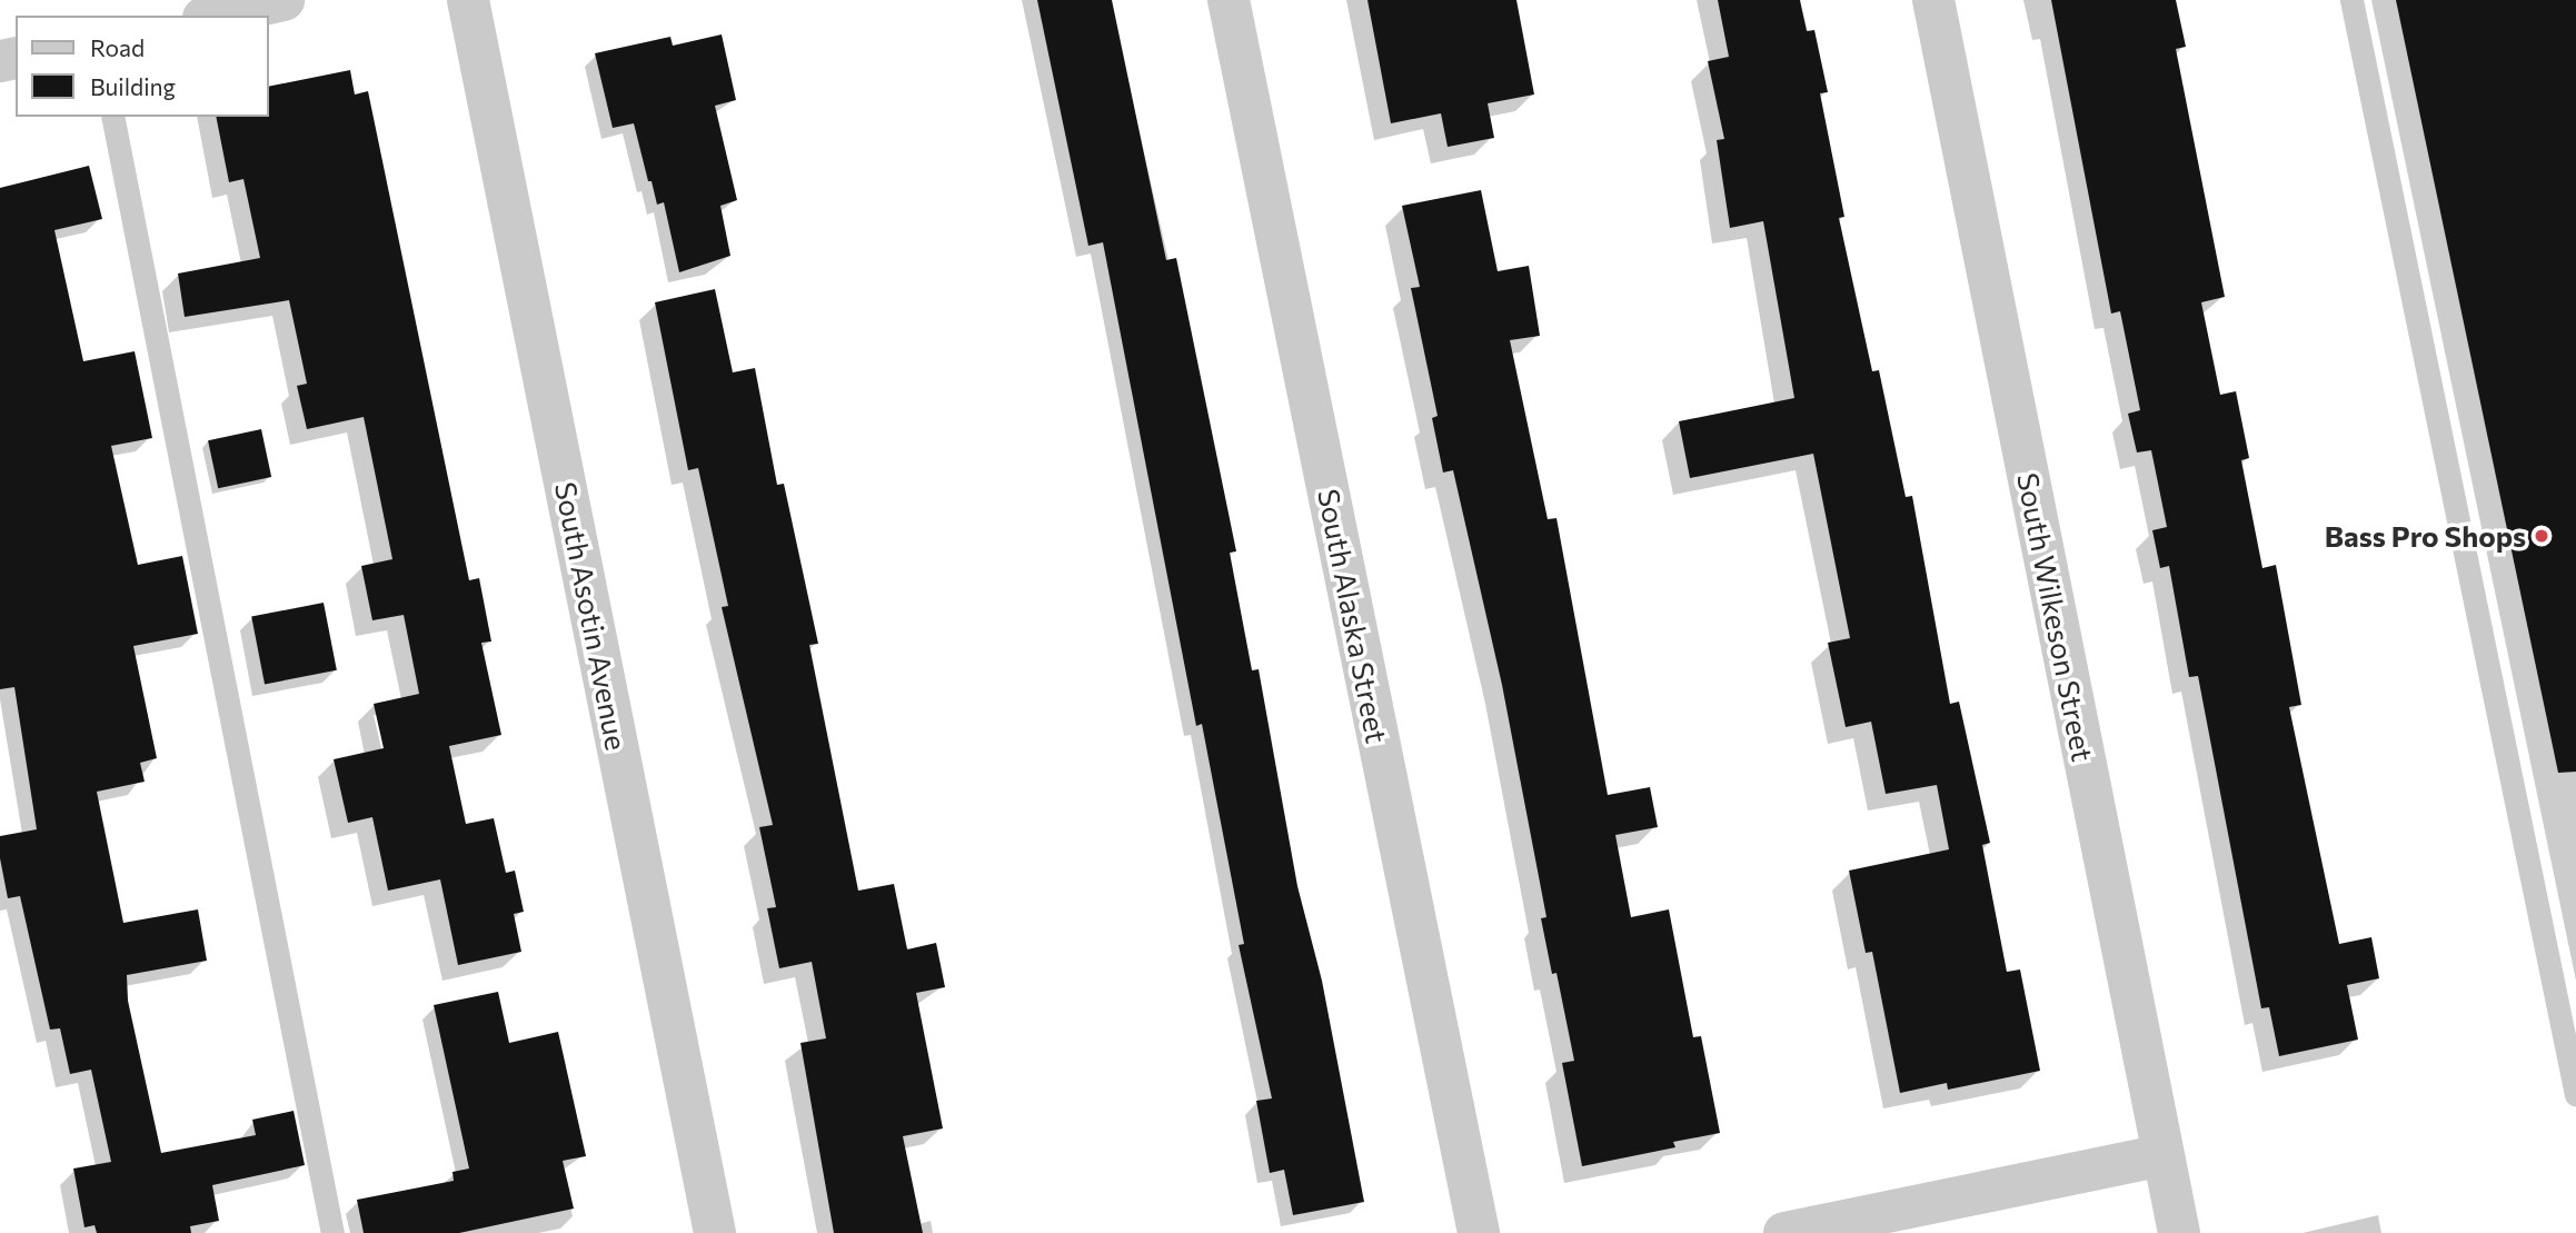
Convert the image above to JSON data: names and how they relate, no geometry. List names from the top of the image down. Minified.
{"streets":{"street":["South Asotin Avenue","South Alaska Street","South Wilkeson Street"]},"places":["Bass Pro Shops"],"legend":["Road","Building"]}
